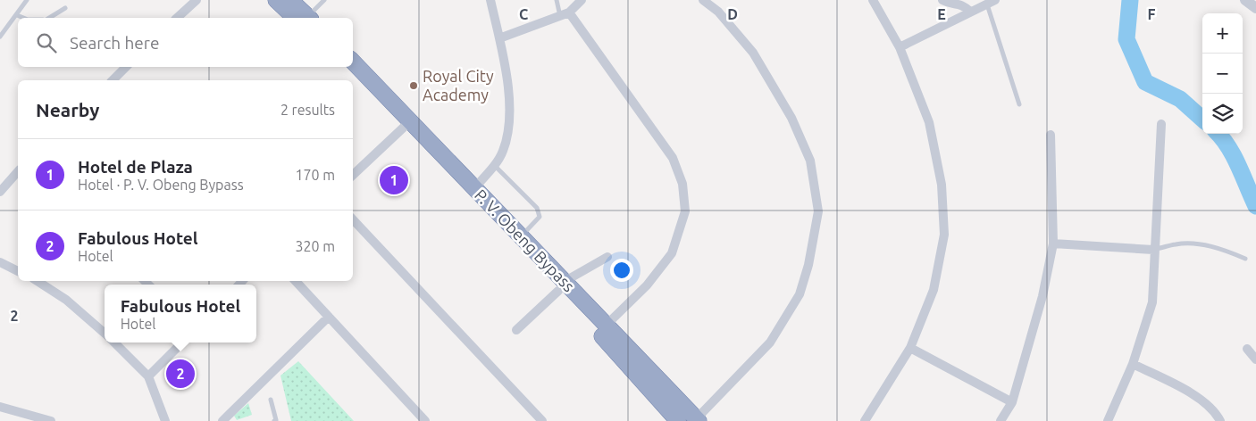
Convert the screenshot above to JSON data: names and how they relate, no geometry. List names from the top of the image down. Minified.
{"streets":{"highway":["P. V. Obeng Bypass"]},"places":["Royal City Academy"],"page":{"map_buttons":["+","−"],"search":"Search here","heading":["Nearby","2 results"],"list":[{"mark":"1","name":"Hotel de Plaza","note":"Hotel · P. V. Obeng Bypass","value":"170 m"},{"mark":"2","name":"Fabulous Hotel","note":"Hotel","value":"320 m"}],"pins":["1","2"],"popup":["Fabulous Hotel","Hotel"]},"grid":{"columns":["C","D","E","F"],"rows":["2"]}}
